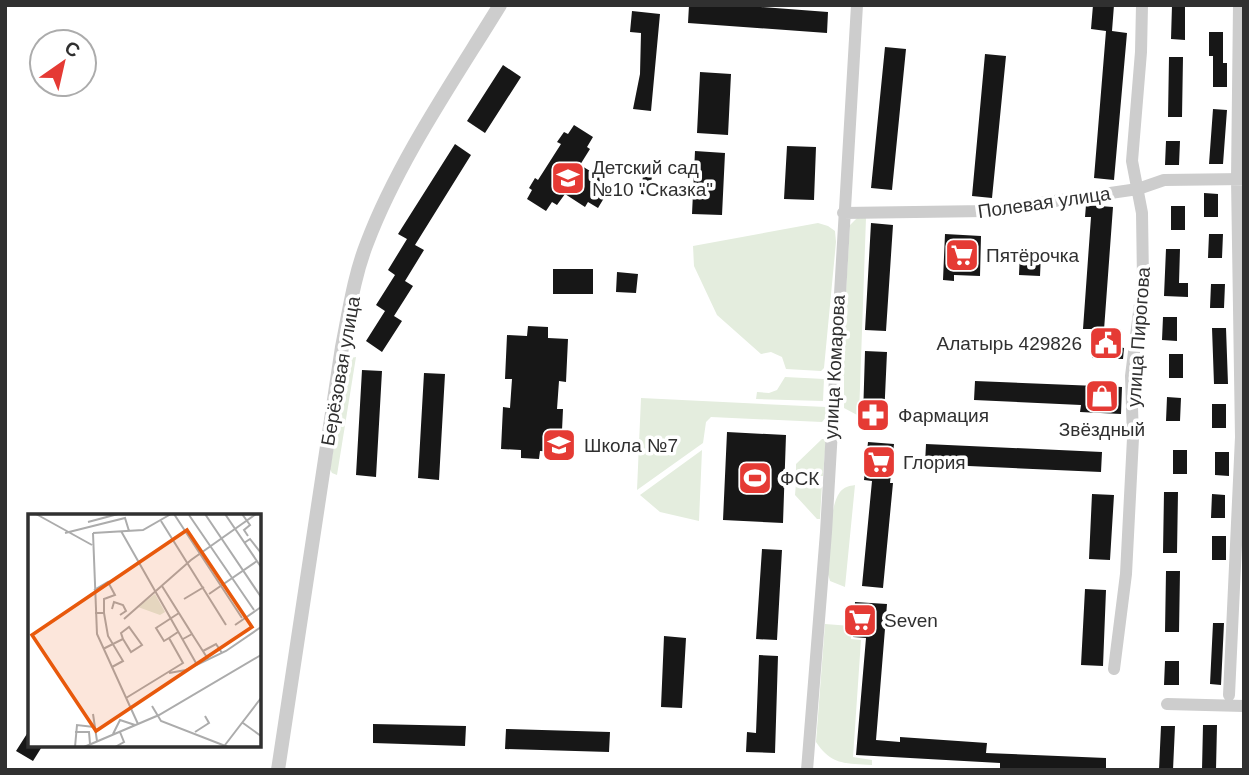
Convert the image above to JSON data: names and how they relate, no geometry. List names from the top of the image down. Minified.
{"streets":{"street":["Полевая улица","улица Пирогова","улица Комарова","Берёзовая улица"]},"crossings":[["Полевая улица","улица Пирогова"],["Полевая улица","улица Комарова"]],"places":{"school or university":["Детский сад №10 \"Сказка\"","Школа №7"],"supermarket":["Пятёрочка","Глория","Seven"],"public building":["Алатырь 429826"],"shop":["Звёздный"],"pharmacy":["Фармация"],"sports":["ФСК"]},"north":"top right"}
